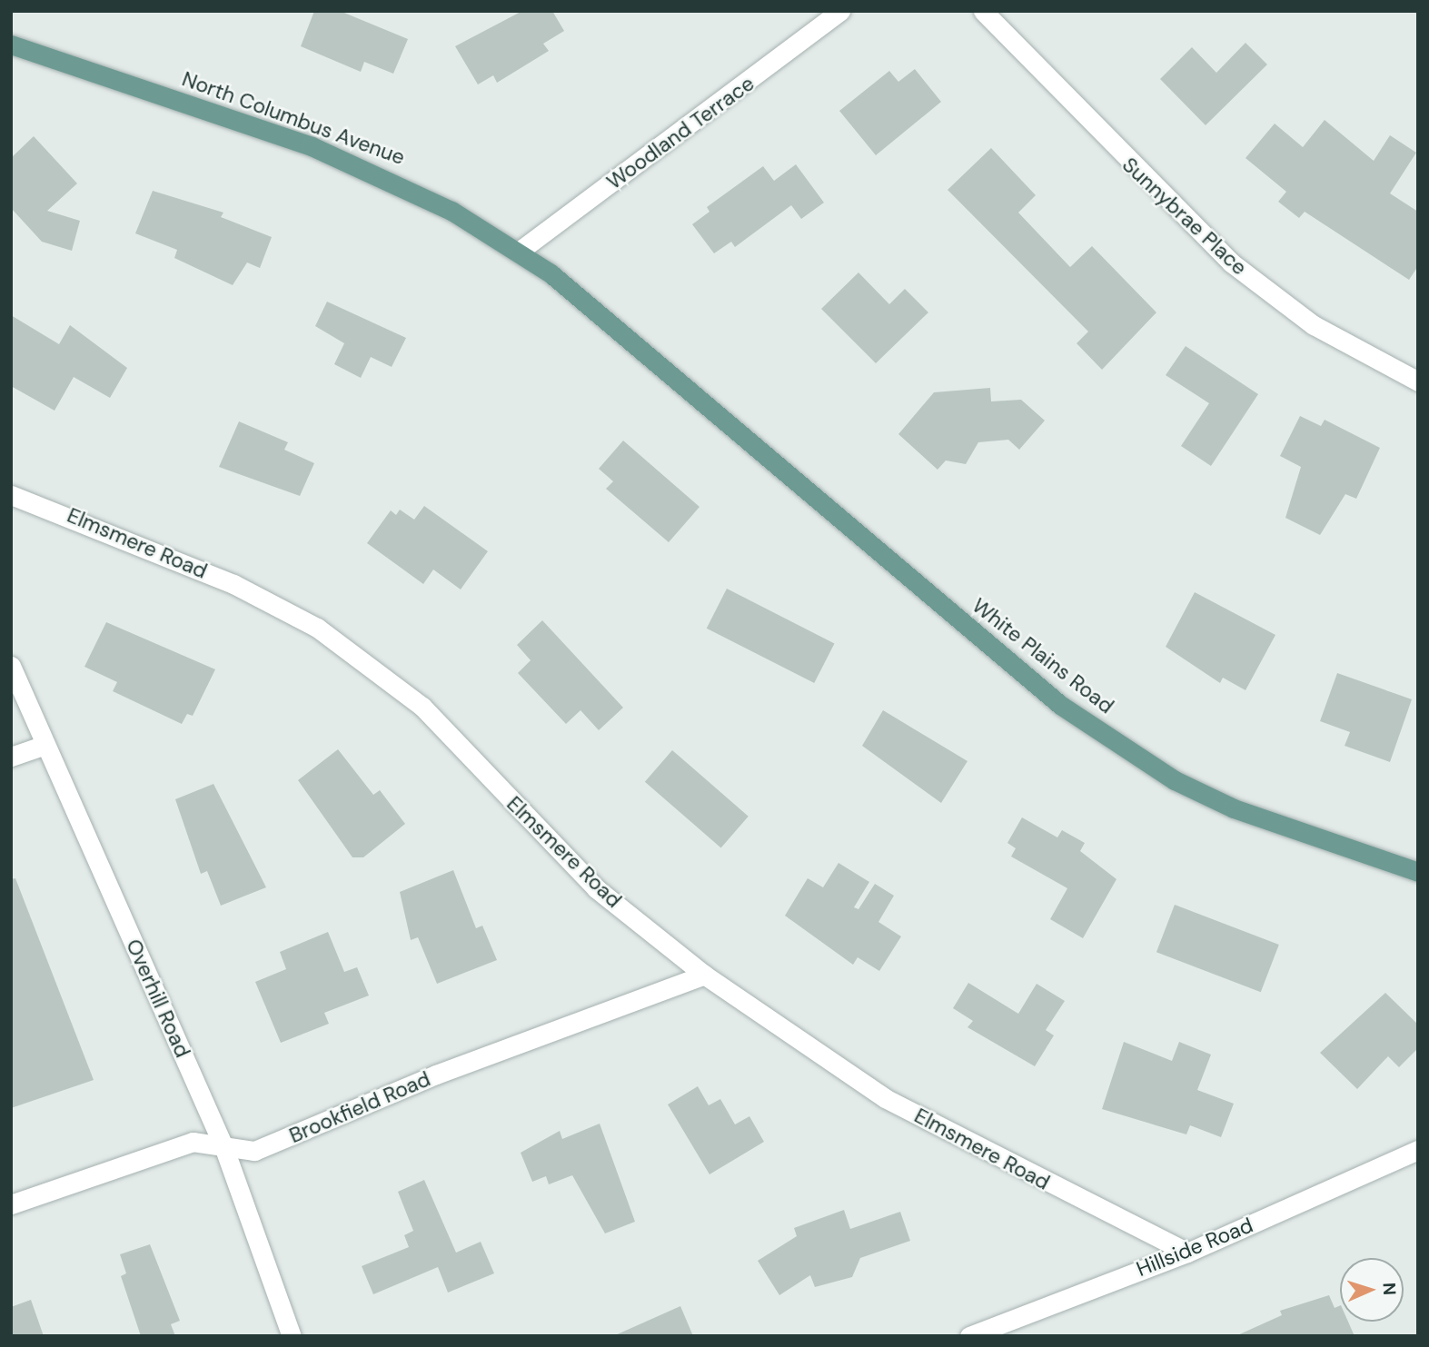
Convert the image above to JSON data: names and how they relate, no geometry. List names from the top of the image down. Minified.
{"streets":{"main road":["North Columbus Avenue","White Plains Road"],"street":["Woodland Terrace","Sunnybrae Place","Elmsmere Road","Overhill Road","Brookfield Road","Hillside Road"]},"crossings":[["North Columbus Avenue","Woodland Terrace"],["North Columbus Avenue","White Plains Road"],["Elmsmere Road","Brookfield Road"],["Elmsmere Road","Hillside Road"],["Overhill Road","Brookfield Road"]],"north":"right"}
